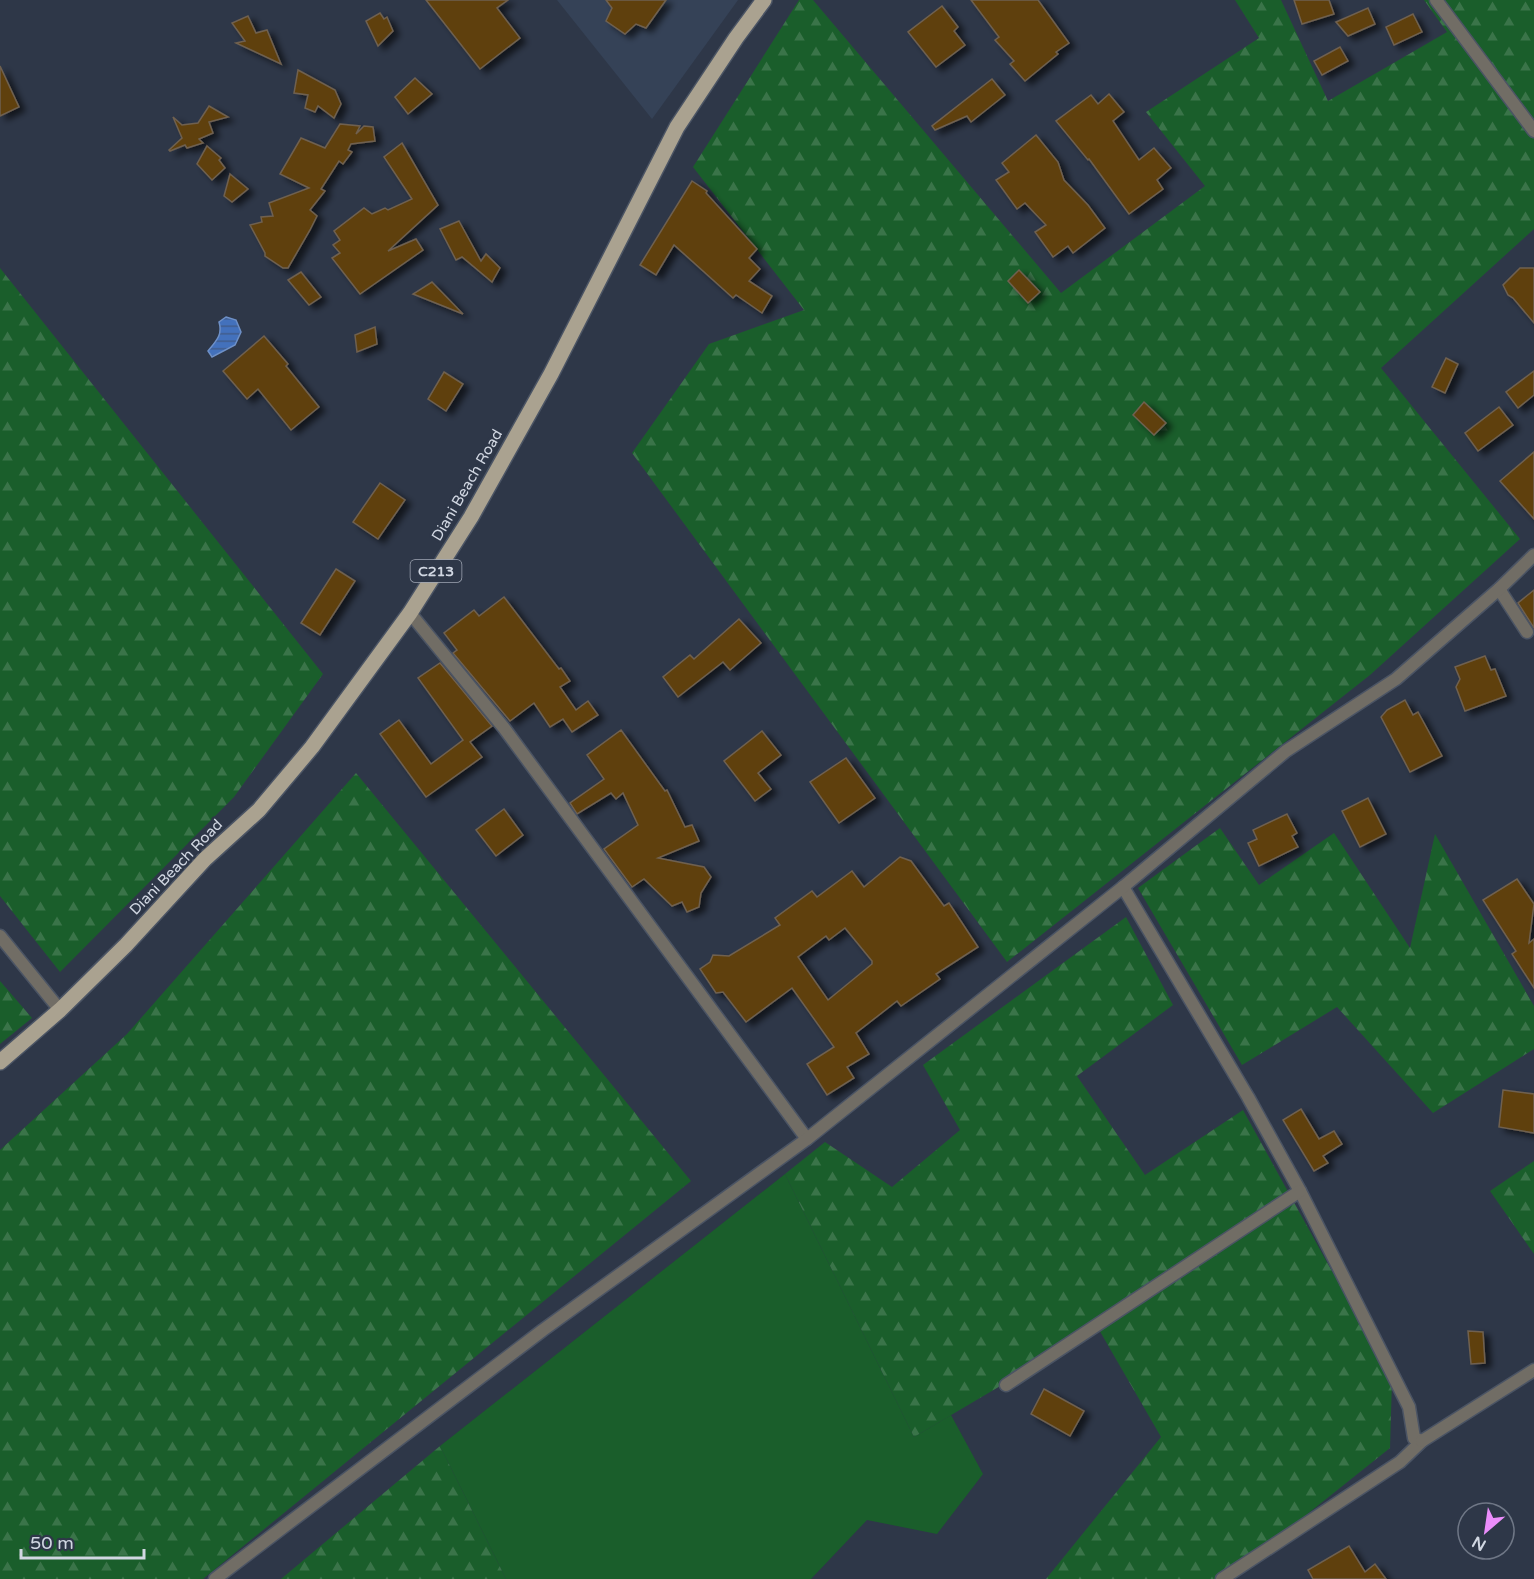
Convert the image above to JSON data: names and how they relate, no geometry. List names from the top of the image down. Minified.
{"streets":{"main road":["Diani Beach Road","C213"]},"scale_bar":"50 m","north":"bottom left"}
